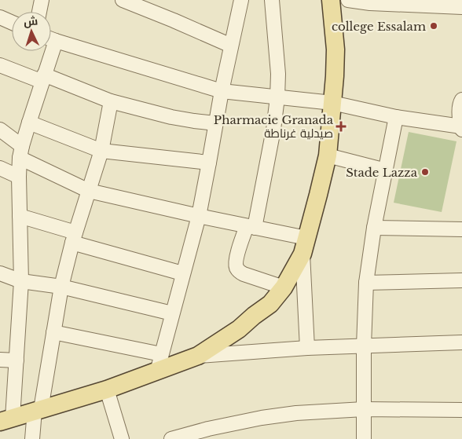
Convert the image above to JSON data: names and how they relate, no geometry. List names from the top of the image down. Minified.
{"places":{"other":["college Essalam","Stade Lazza"],"health":["Pharmacie Granada صيدلية غرناطة"]},"north":"top"}
